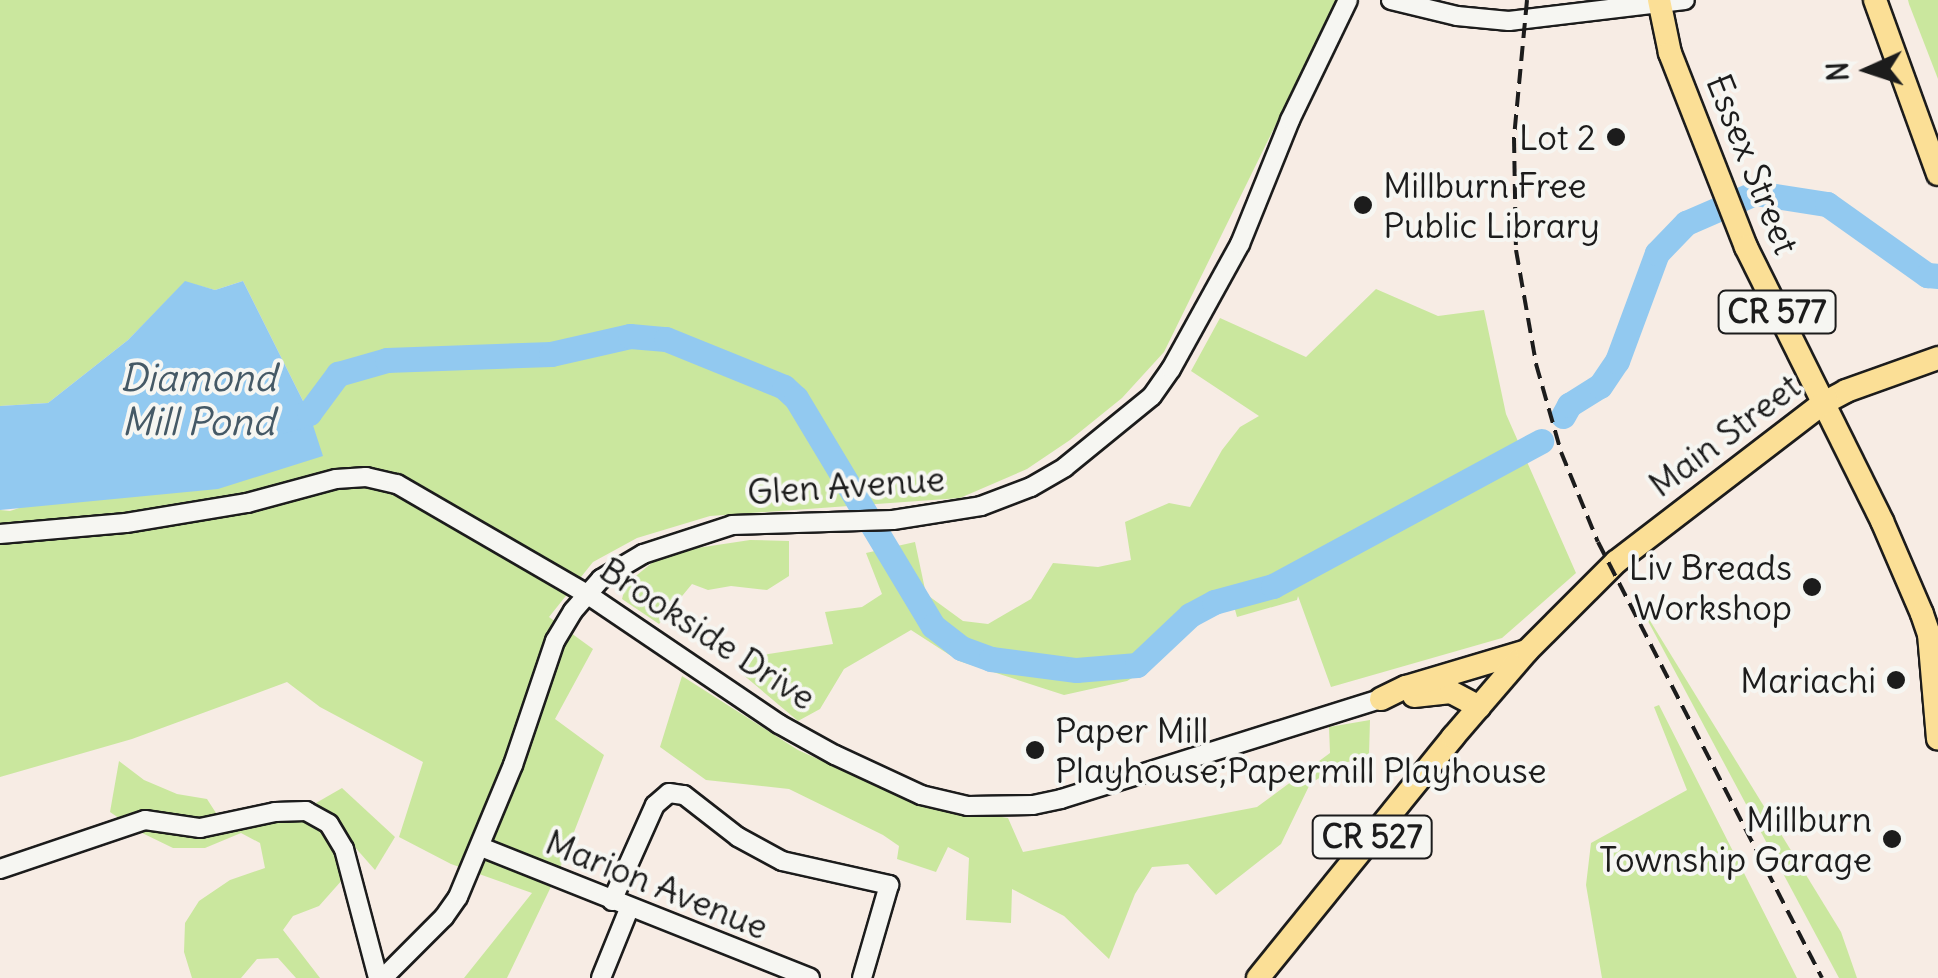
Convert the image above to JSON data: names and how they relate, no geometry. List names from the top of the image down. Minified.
{"streets":{"main road":["Essex Street","CR 577","Main Street","Brookside Drive","CR 527"],"street":["Glen Avenue","Marion Avenue"]},"crossings":[["Essex Street","Main Street"],["Main Street","Brookside Drive"],["Main Street","CR 527"],["Glen Avenue","Brookside Drive"],["Glen Avenue","Marion Avenue"],["Brookside Drive","CR 527"]],"water":["Diamond Mill Pond"],"places":["Lot 2","Millburn Free Public Library","Liv Breads Workshop","Mariachi","Paper Mill Playhouse;Papermill Playhouse","Millburn Township Garage"],"north":"left"}
